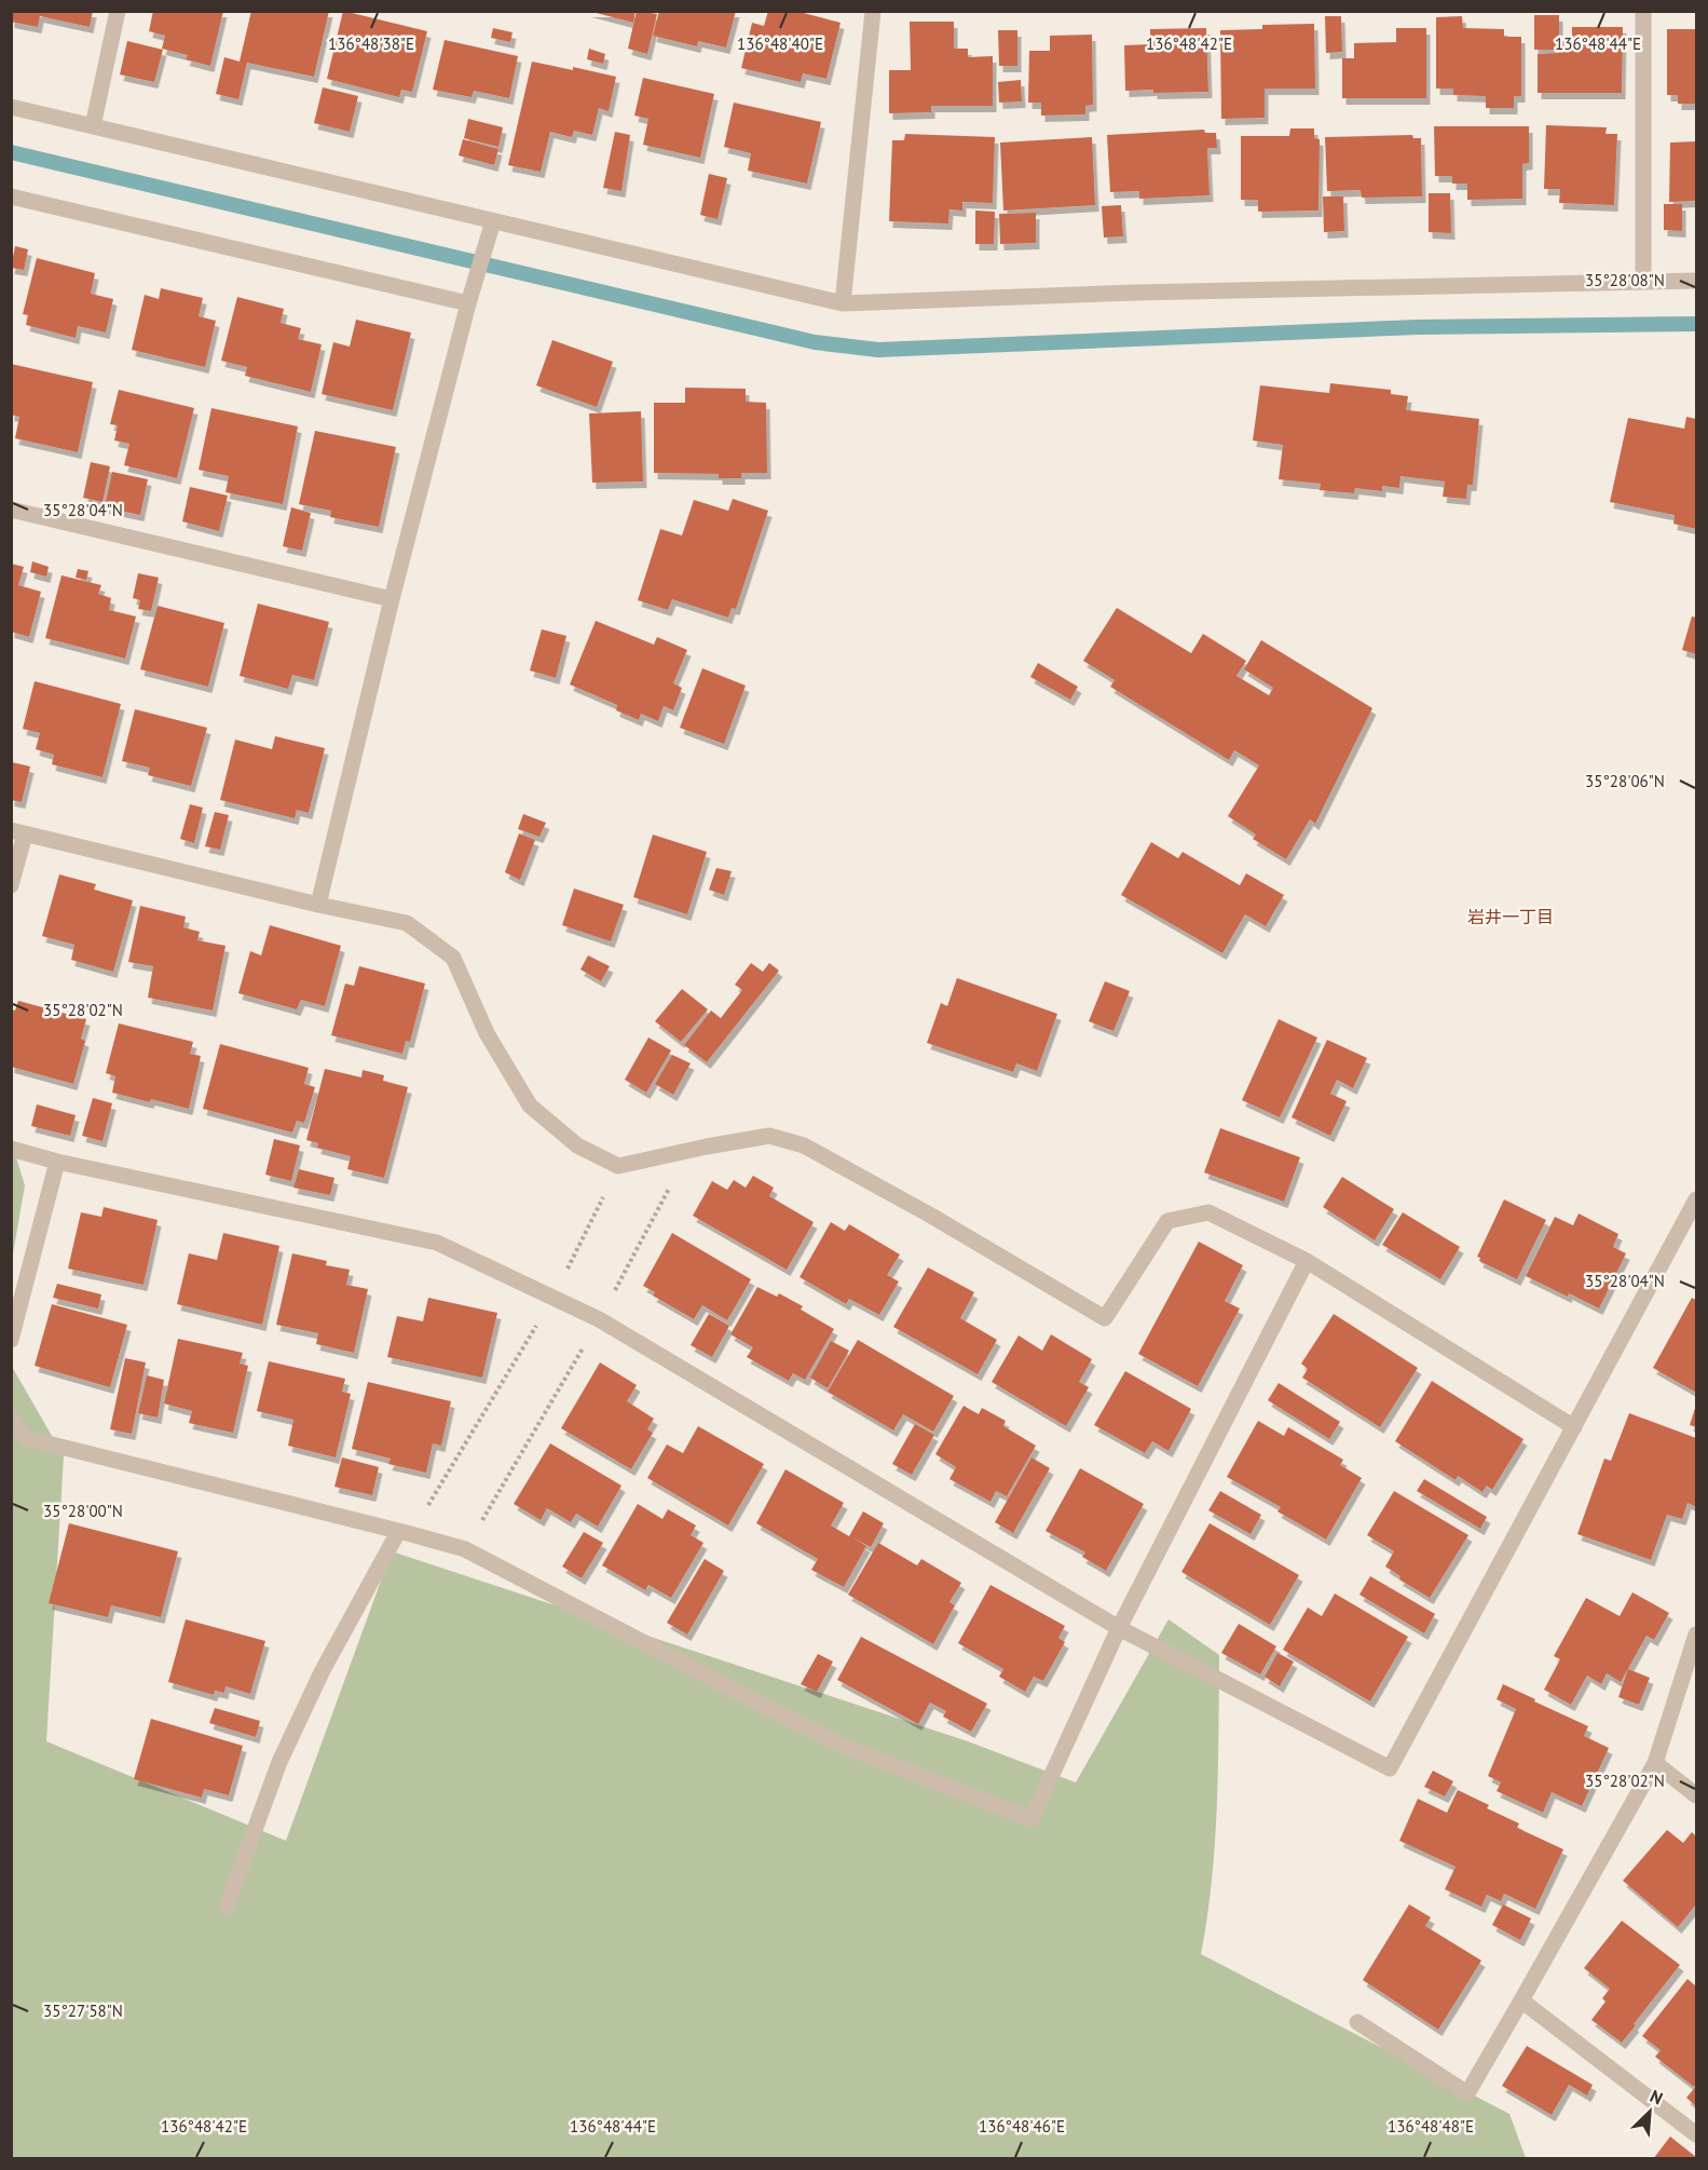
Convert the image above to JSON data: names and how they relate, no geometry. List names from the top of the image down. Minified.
{"districts":["岩井一丁目"],"north":"top right","coordinates":["136°48'38\"E","136°48'40\"E","136°48'42\"E","136°48'44\"E","35°28'08\"N","35°28'04\"N","35°28'06\"N","35°28'02\"N","35°28'00\"N","35°27'58\"N","136°48'46\"E","136°48'48\"E"]}
